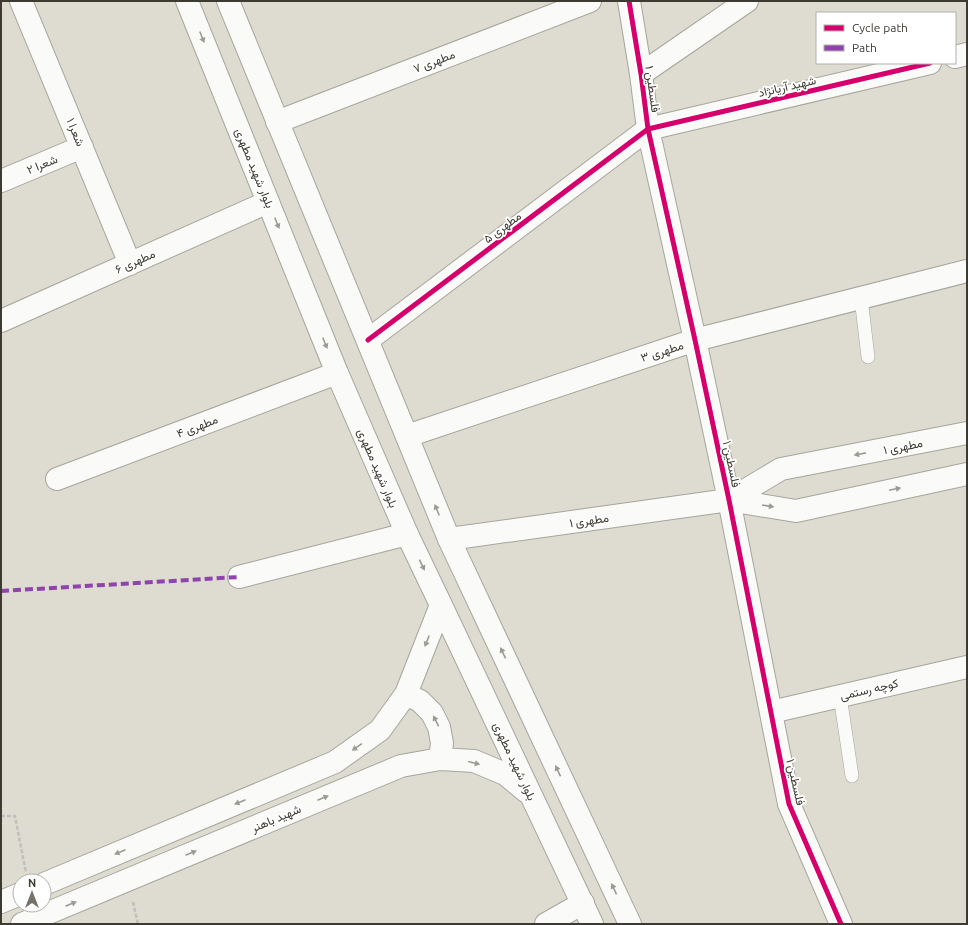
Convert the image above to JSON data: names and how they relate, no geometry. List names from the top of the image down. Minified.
{"streets":{"street":["مطهری ۷","شهید آریانژاد","فلسطین ۱","شعرا ۱","شعرا ۲","بلوار شهید مطهری","مطهری ۵","مطهری ۶","مطهری ۳","مطهری ۴","مطهری ۱","کوچه رستمی","شهید باهنر"]},"crossings":[["شهید آریانژاد","فلسطین ۱"],["شهید آریانژاد","مطهری ۵"],["فلسطین ۱","مطهری ۵"],["فلسطین ۱","مطهری ۳"],["فلسطین ۱","مطهری ۱"],["فلسطین ۱","کوچه رستمی"],["شعرا ۱","شعرا ۲"],["شعرا ۱","مطهری ۶"],["بلوار شهید مطهری","مطهری ۶"],["بلوار شهید مطهری","مطهری ۴"],["بلوار شهید مطهری","شهید باهنر"]],"legend":["Cycle path","Path"],"north":"top"}
